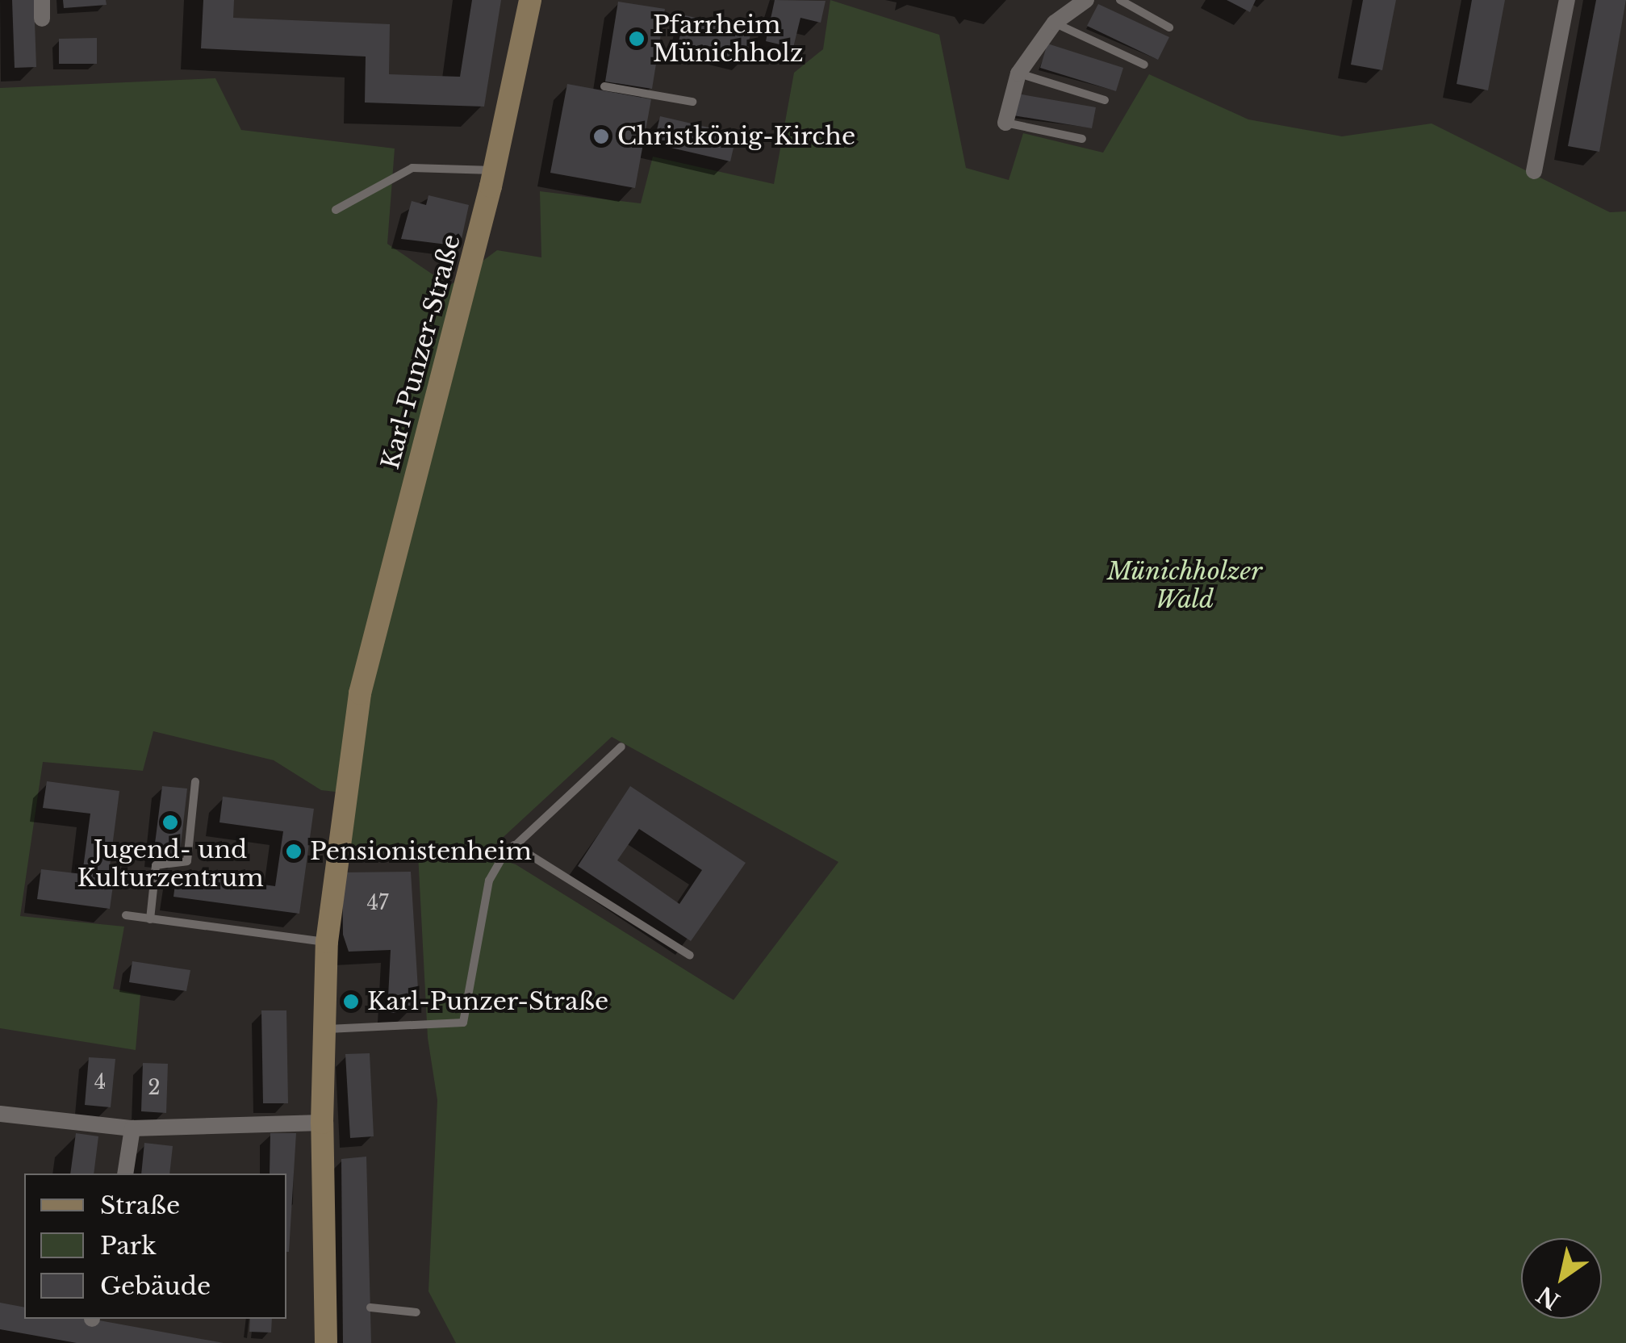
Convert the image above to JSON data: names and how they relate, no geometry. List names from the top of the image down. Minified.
{"streets":{"street":["Karl-Punzer-Straße"]},"parks":["Münichholzer Wald"],"places":["Pfarrheim Münichholz","Christkönig-Kirche","Jugend- und Kulturzentrum","Pensionistenheim","Karl-Punzer-Straße"],"house_numbers":["47","4","2"],"legend":["Straße","Park","Gebäude"],"north":"bottom left"}
